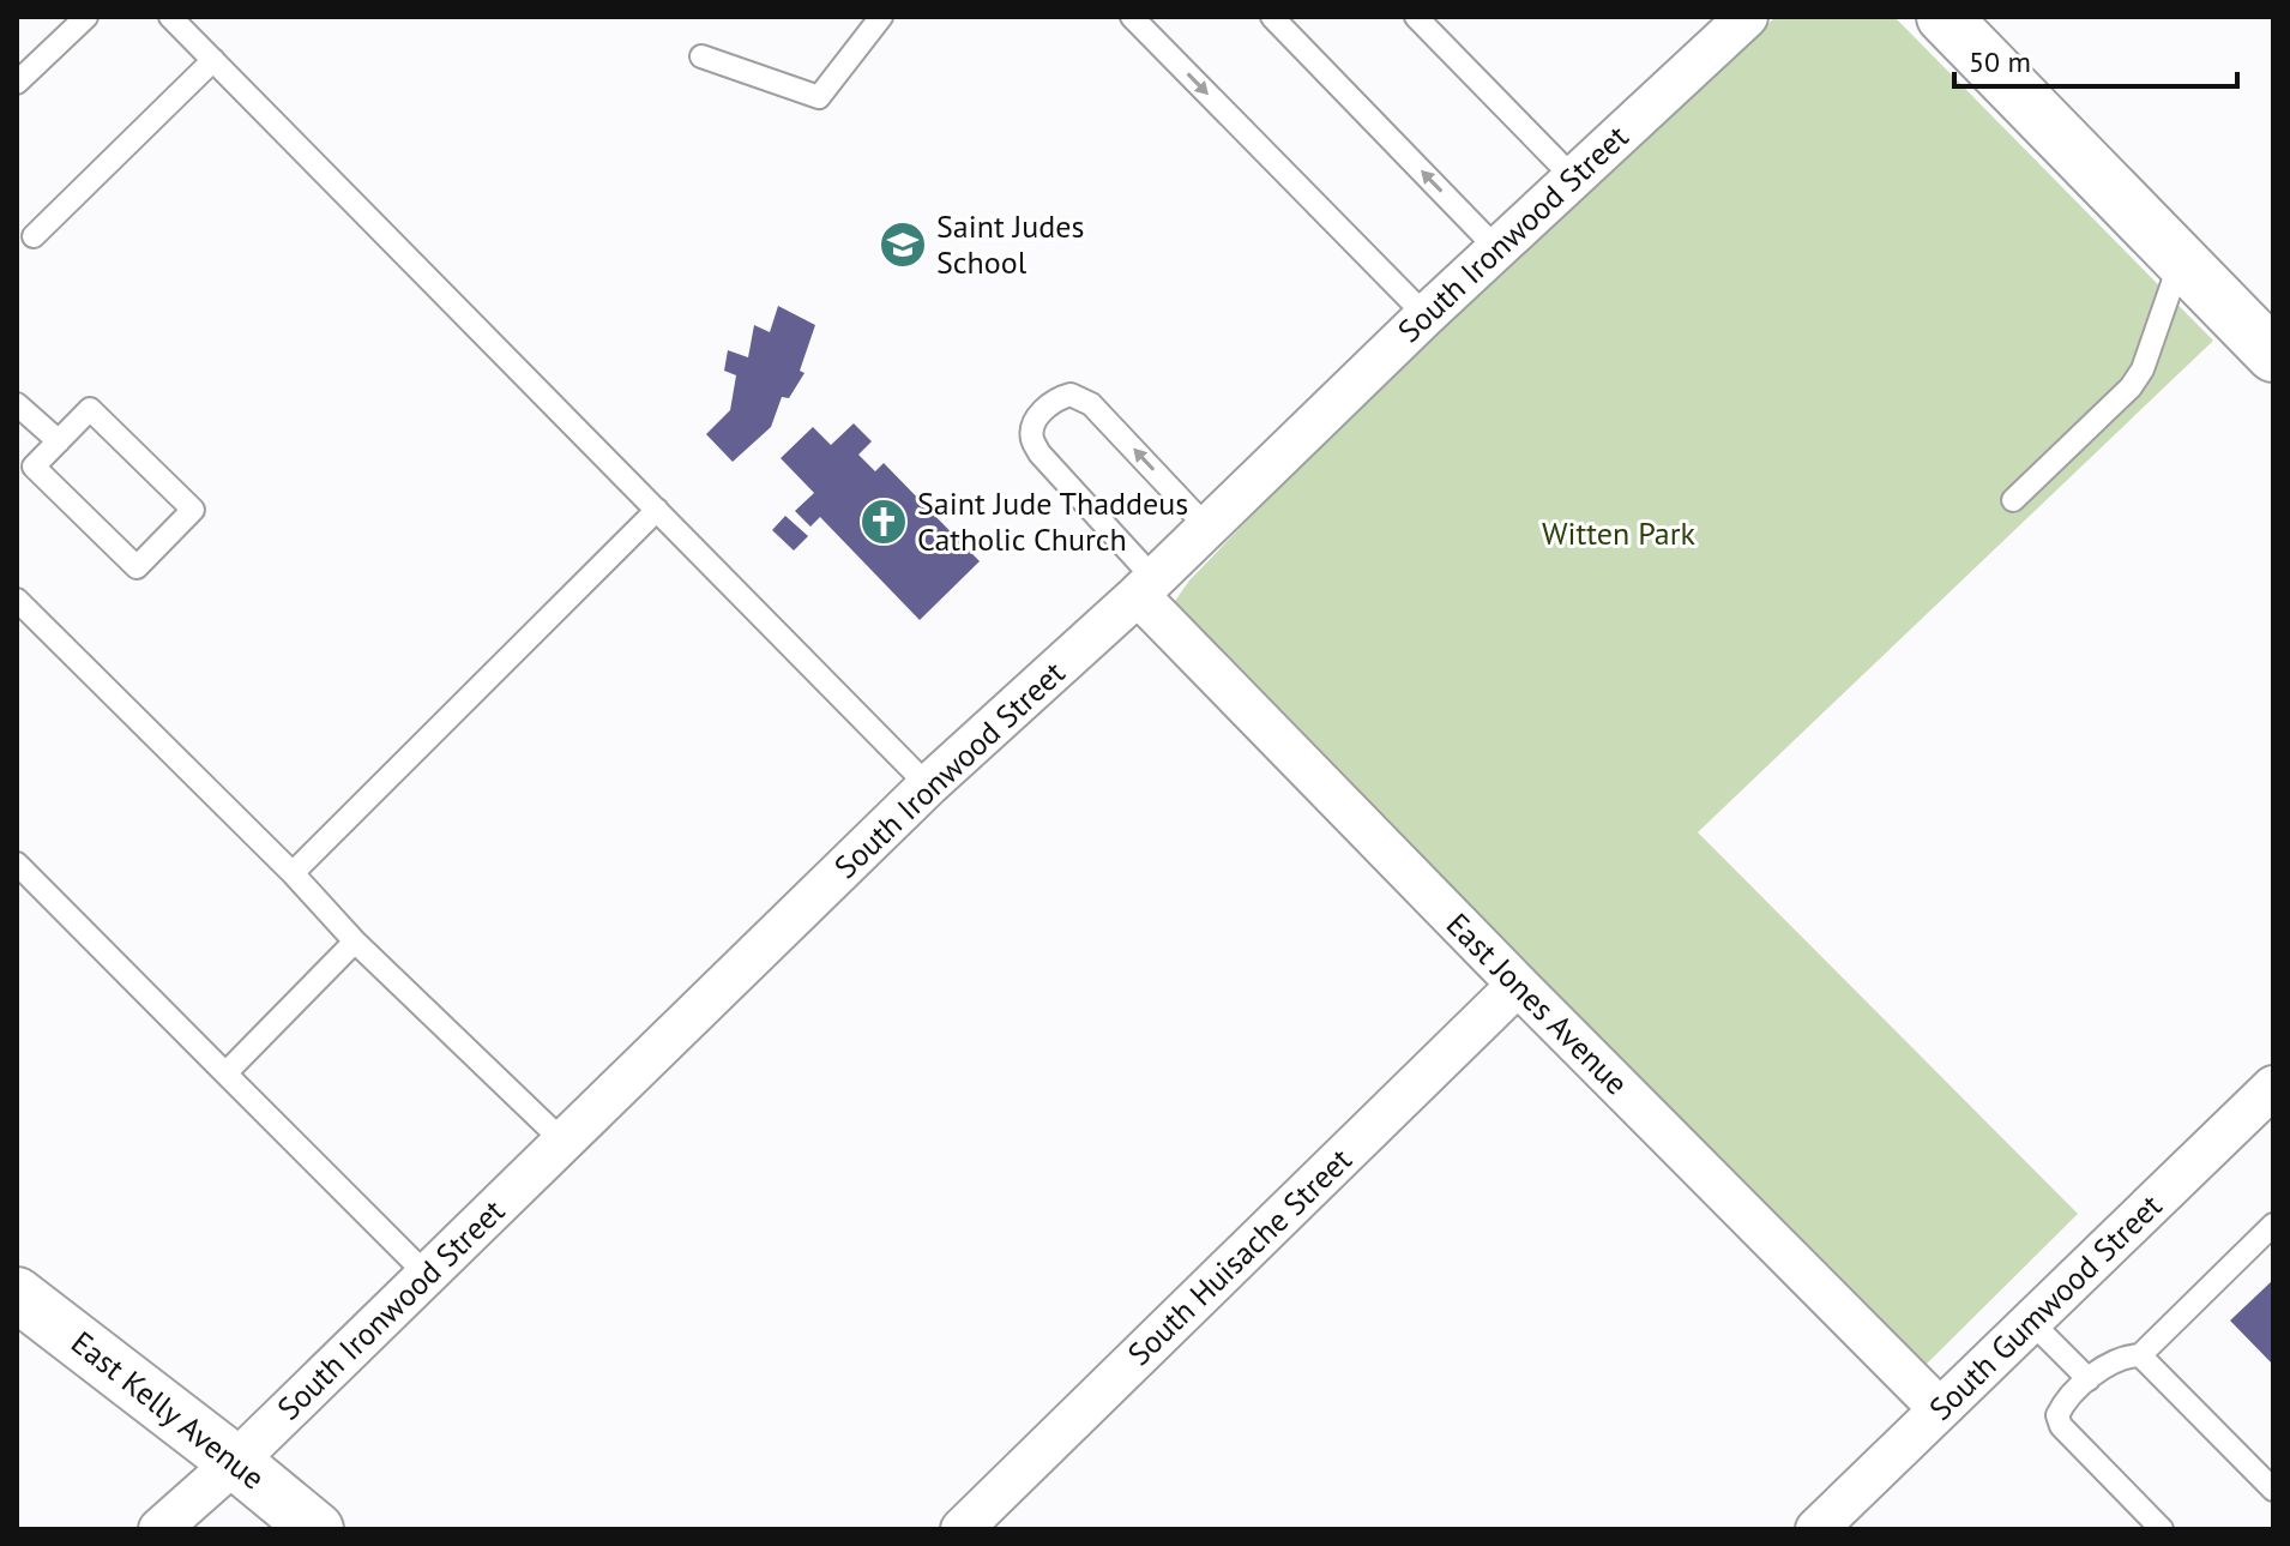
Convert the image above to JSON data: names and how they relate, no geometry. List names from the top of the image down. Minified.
{"streets":{"street":["South Ironwood Street","East Jones Avenue","South Huisache Street","South Gumwood Street","East Kelly Avenue"]},"crossings":[["South Ironwood Street","East Jones Avenue"],["South Ironwood Street","East Kelly Avenue"],["East Jones Avenue","South Huisache Street"],["East Jones Avenue","South Gumwood Street"]],"parks":["Witten Park"],"places":{"school or university":["Saint Judes School"],"church":["Saint Jude Thaddeus Catholic Church"]},"scale_bar":"50 m"}
